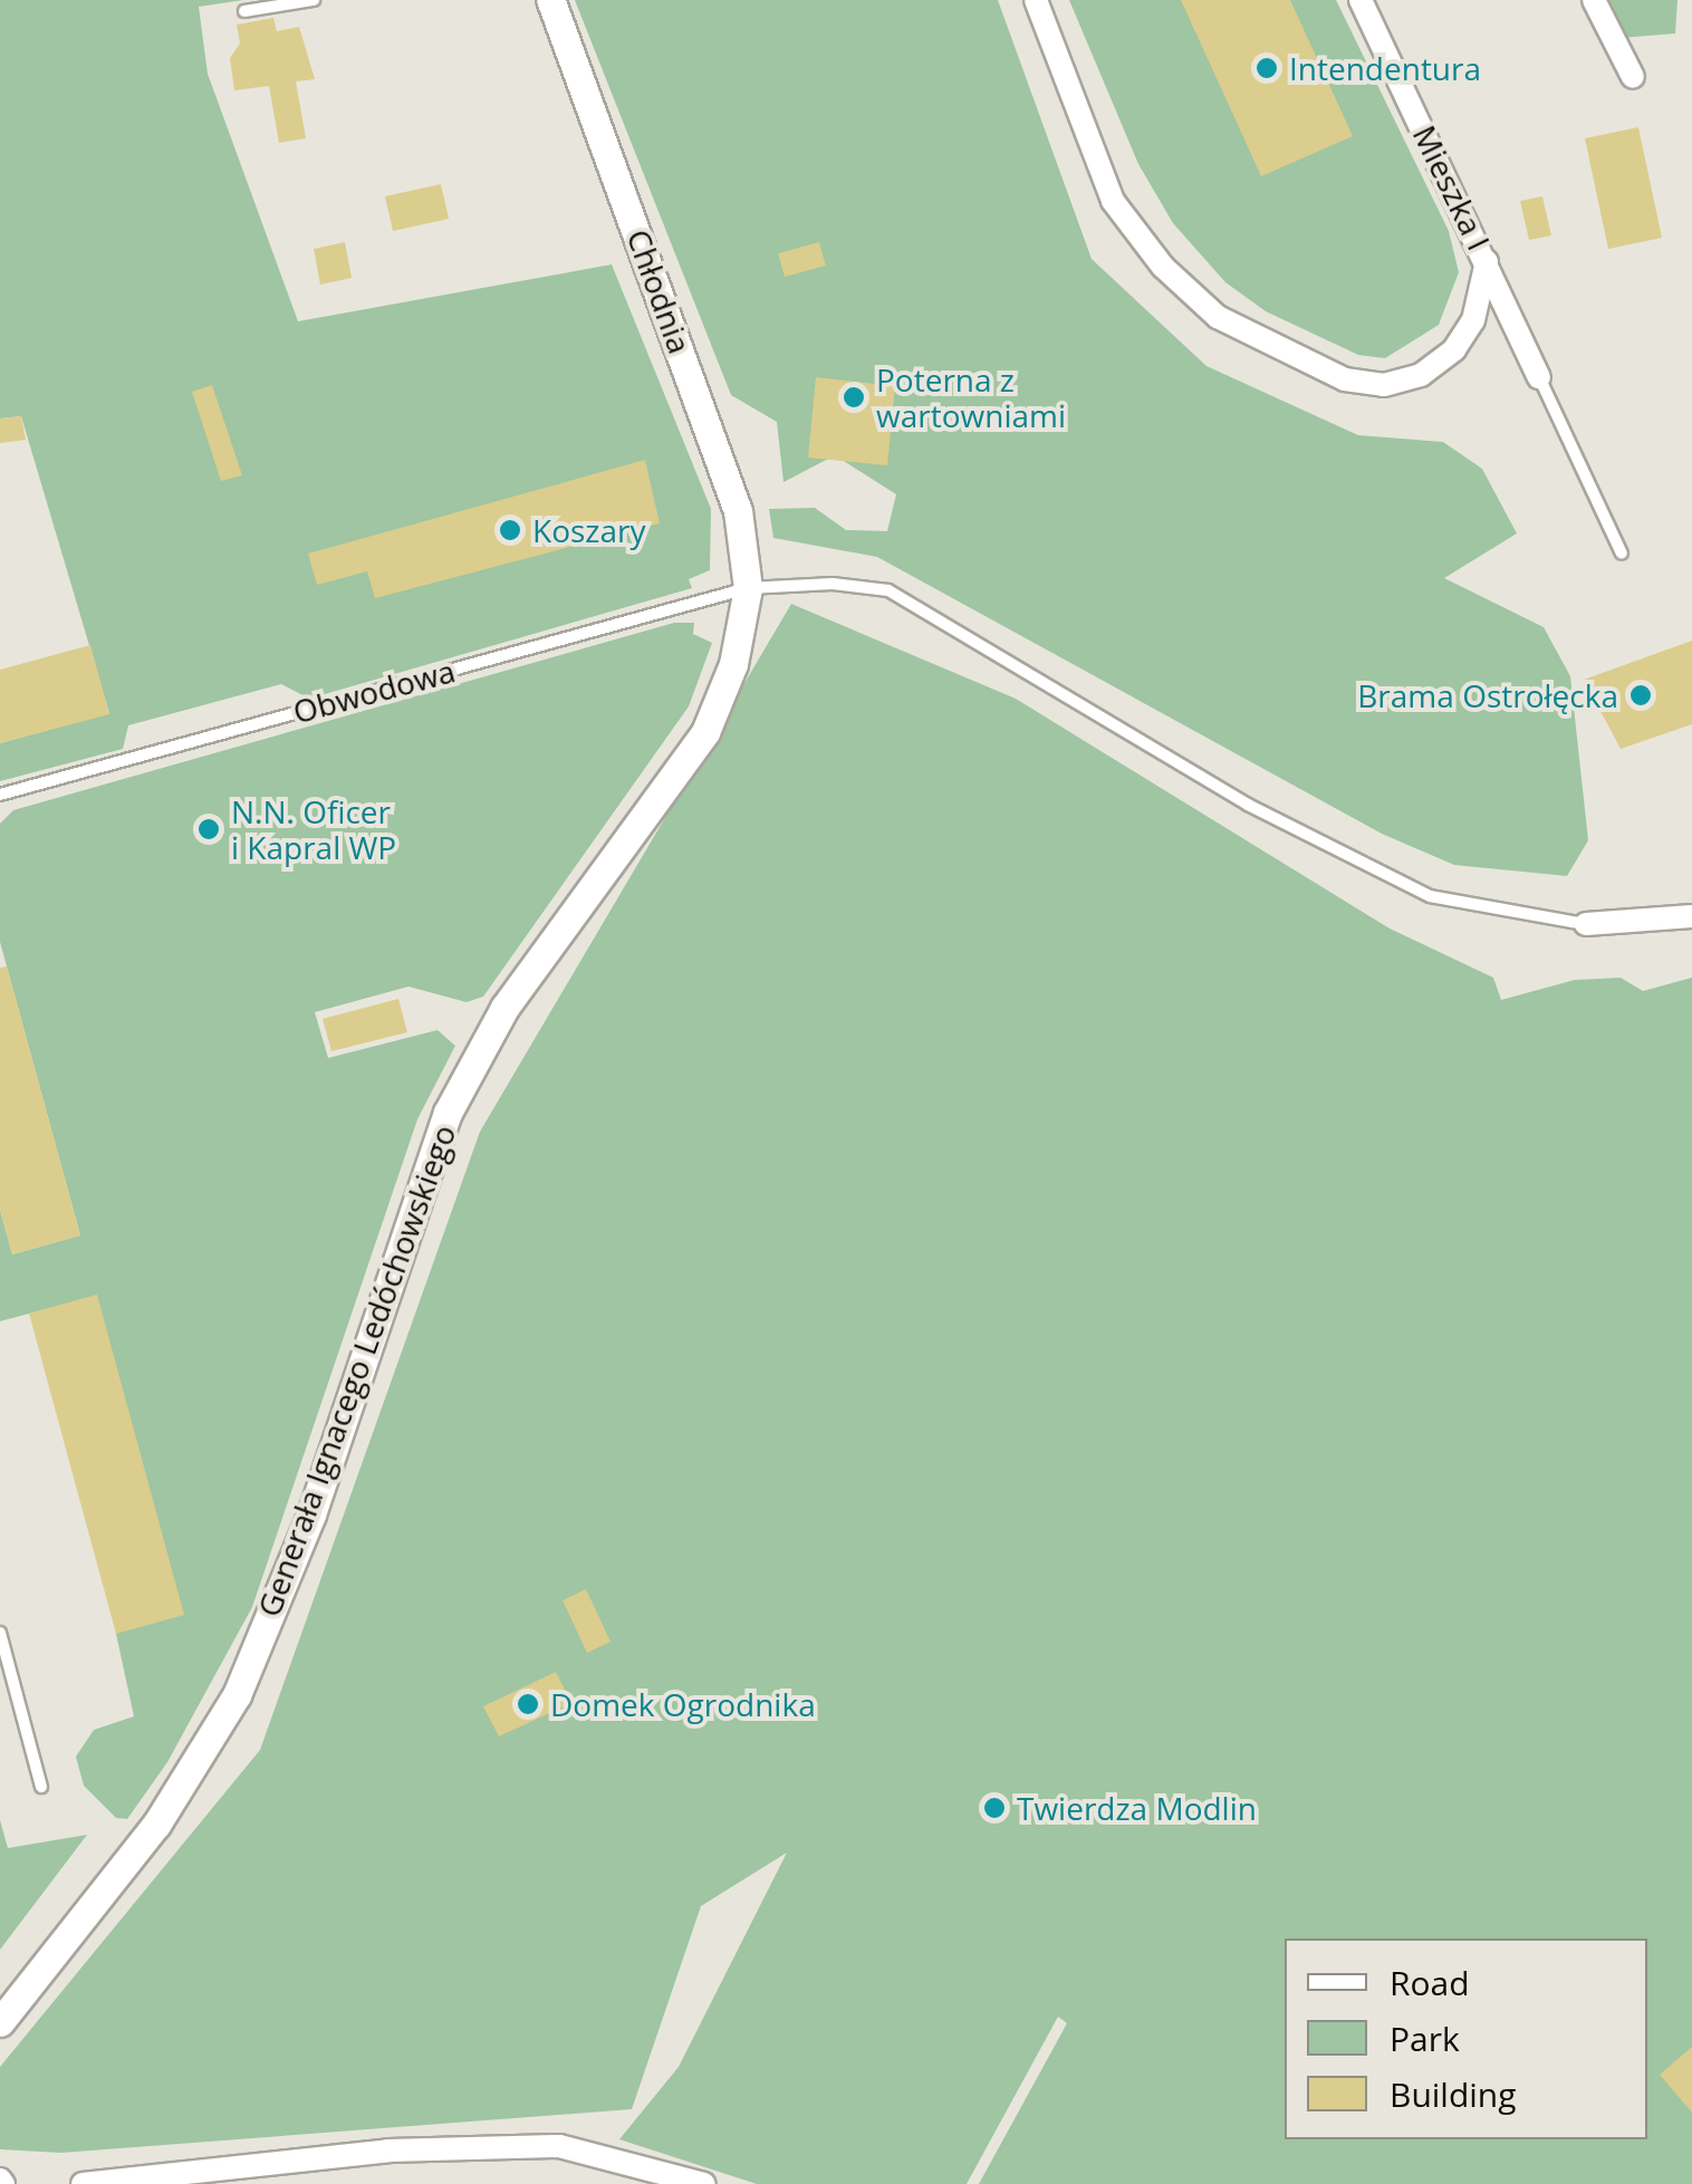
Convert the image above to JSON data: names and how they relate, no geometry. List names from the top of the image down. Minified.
{"streets":{"street":["Mieszka I","Chłodnia","Generała Ignacego Ledóchowskiego"],"lane":["Obwodowa"]},"crossings":[["Chłodnia","Obwodowa"],["Chłodnia","Generała Ignacego Ledóchowskiego"],["Obwodowa","Generała Ignacego Ledóchowskiego"]],"places":["Intendentura","Poterna z wartowniami","Koszary","Brama Ostrołęcka","N.N. Oficer i Kapral WP","Domek Ogrodnika","Twierdza Modlin"],"legend":["Road","Park","Building"]}
